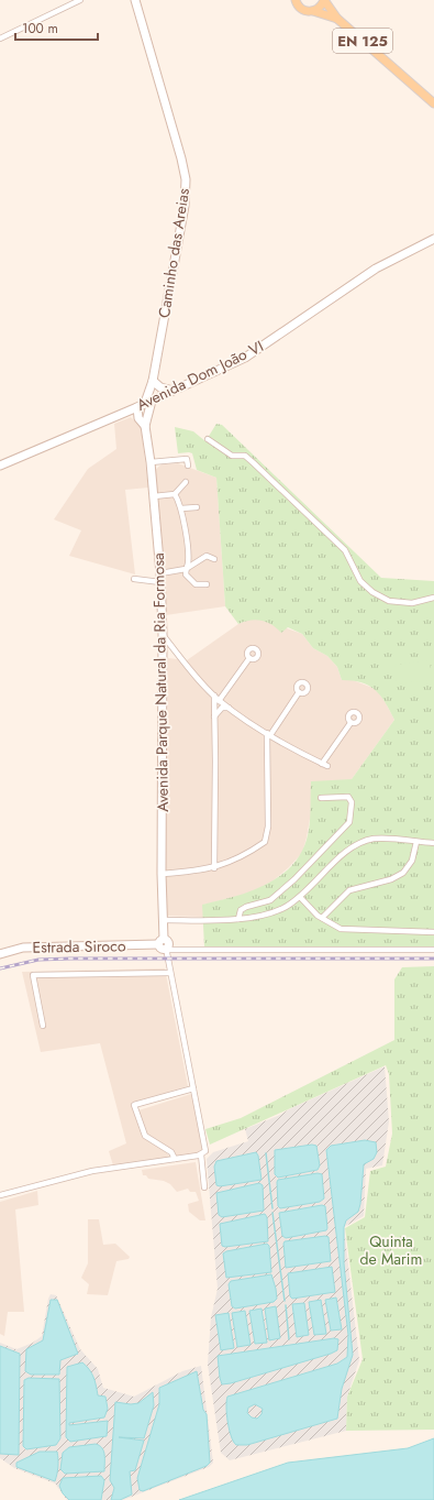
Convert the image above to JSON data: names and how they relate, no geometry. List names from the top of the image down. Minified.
{"streets":{"main road":["EN 125"],"street":["Caminho das Areias","Avenida Dom João VI","Avenida Parque Natural da Ria Formosa","Estrada Siroco"]},"crossings":[["Caminho das Areias","Avenida Dom João VI"],["Caminho das Areias","Avenida Parque Natural da Ria Formosa"],["Avenida Parque Natural da Ria Formosa","Estrada Siroco"]],"parks":["Quinta de Marim"],"scale_bar":"100 m"}
